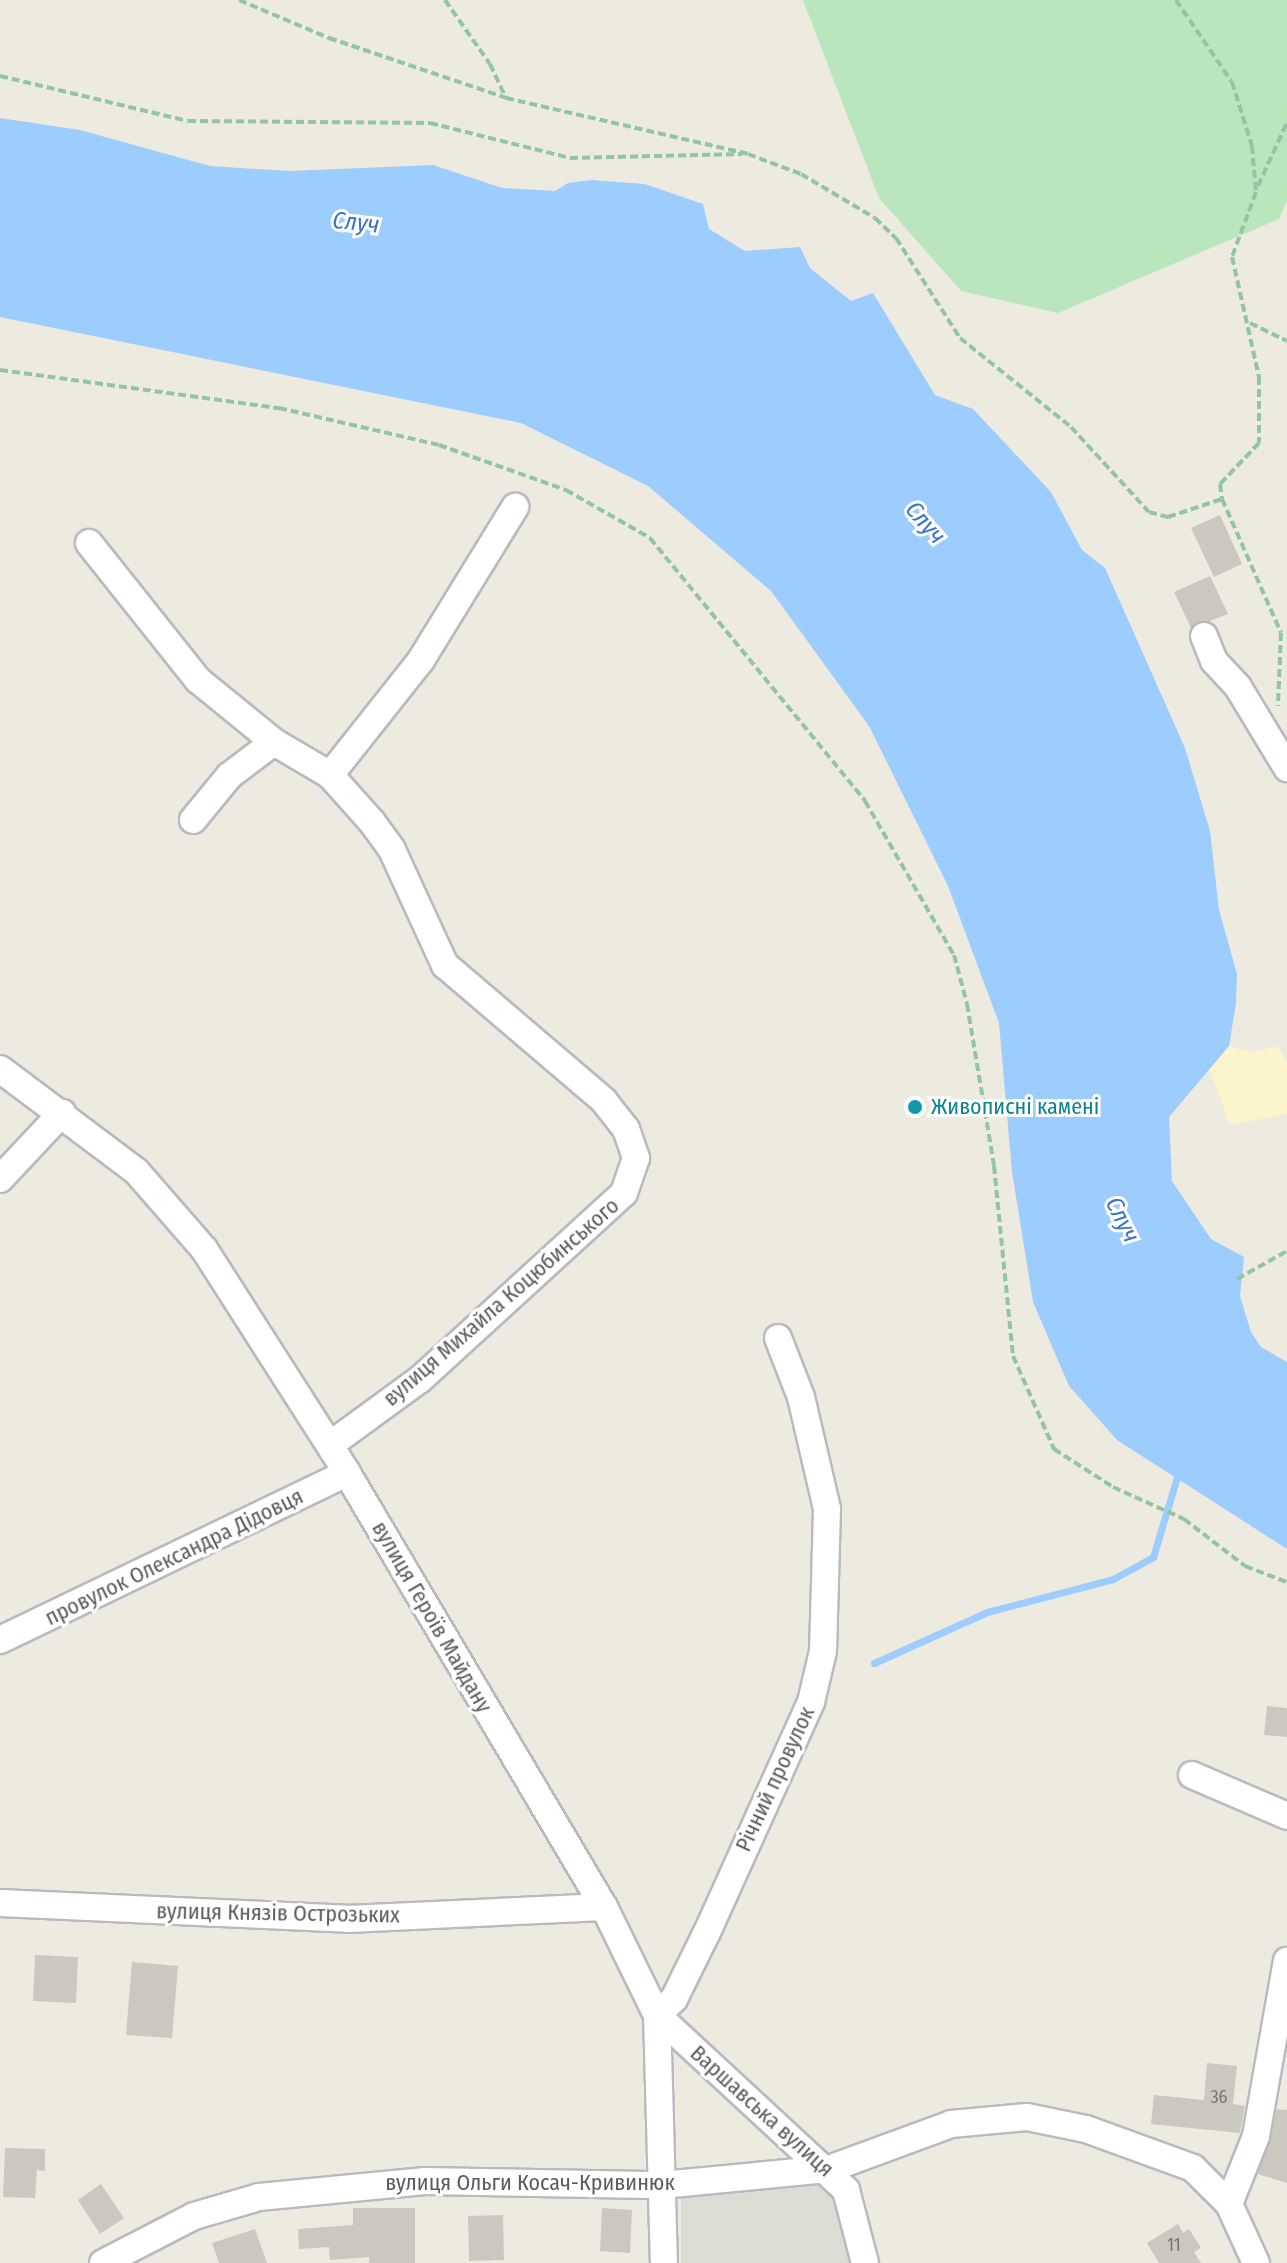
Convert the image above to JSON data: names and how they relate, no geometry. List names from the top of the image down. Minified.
{"streets":{"street":["вулиця Михайла Коцюбинського","провулок Олександра Дідовця","вулиця Героїв Майдану","Річний провулок","вулиця Князів Острозьких","Варшавська вулиця","вулиця Ольги Косач-Кривинюк"]},"crossings":[["вулиця Михайла Коцюбинського","вулиця Героїв Майдану"],["провулок Олександра Дідовця","вулиця Героїв Майдану"],["вулиця Героїв Майдану","Річний провулок"],["вулиця Героїв Майдану","вулиця Князів Острозьких"],["вулиця Героїв Майдану","Варшавська вулиця"],["вулиця Героїв Майдану","вулиця Ольги Косач-Кривинюк"],["Річний провулок","Варшавська вулиця"],["Варшавська вулиця","вулиця Ольги Косач-Кривинюк"]],"water":["Случ"],"places":["Живописні камені"],"house_numbers":["36","11"]}
